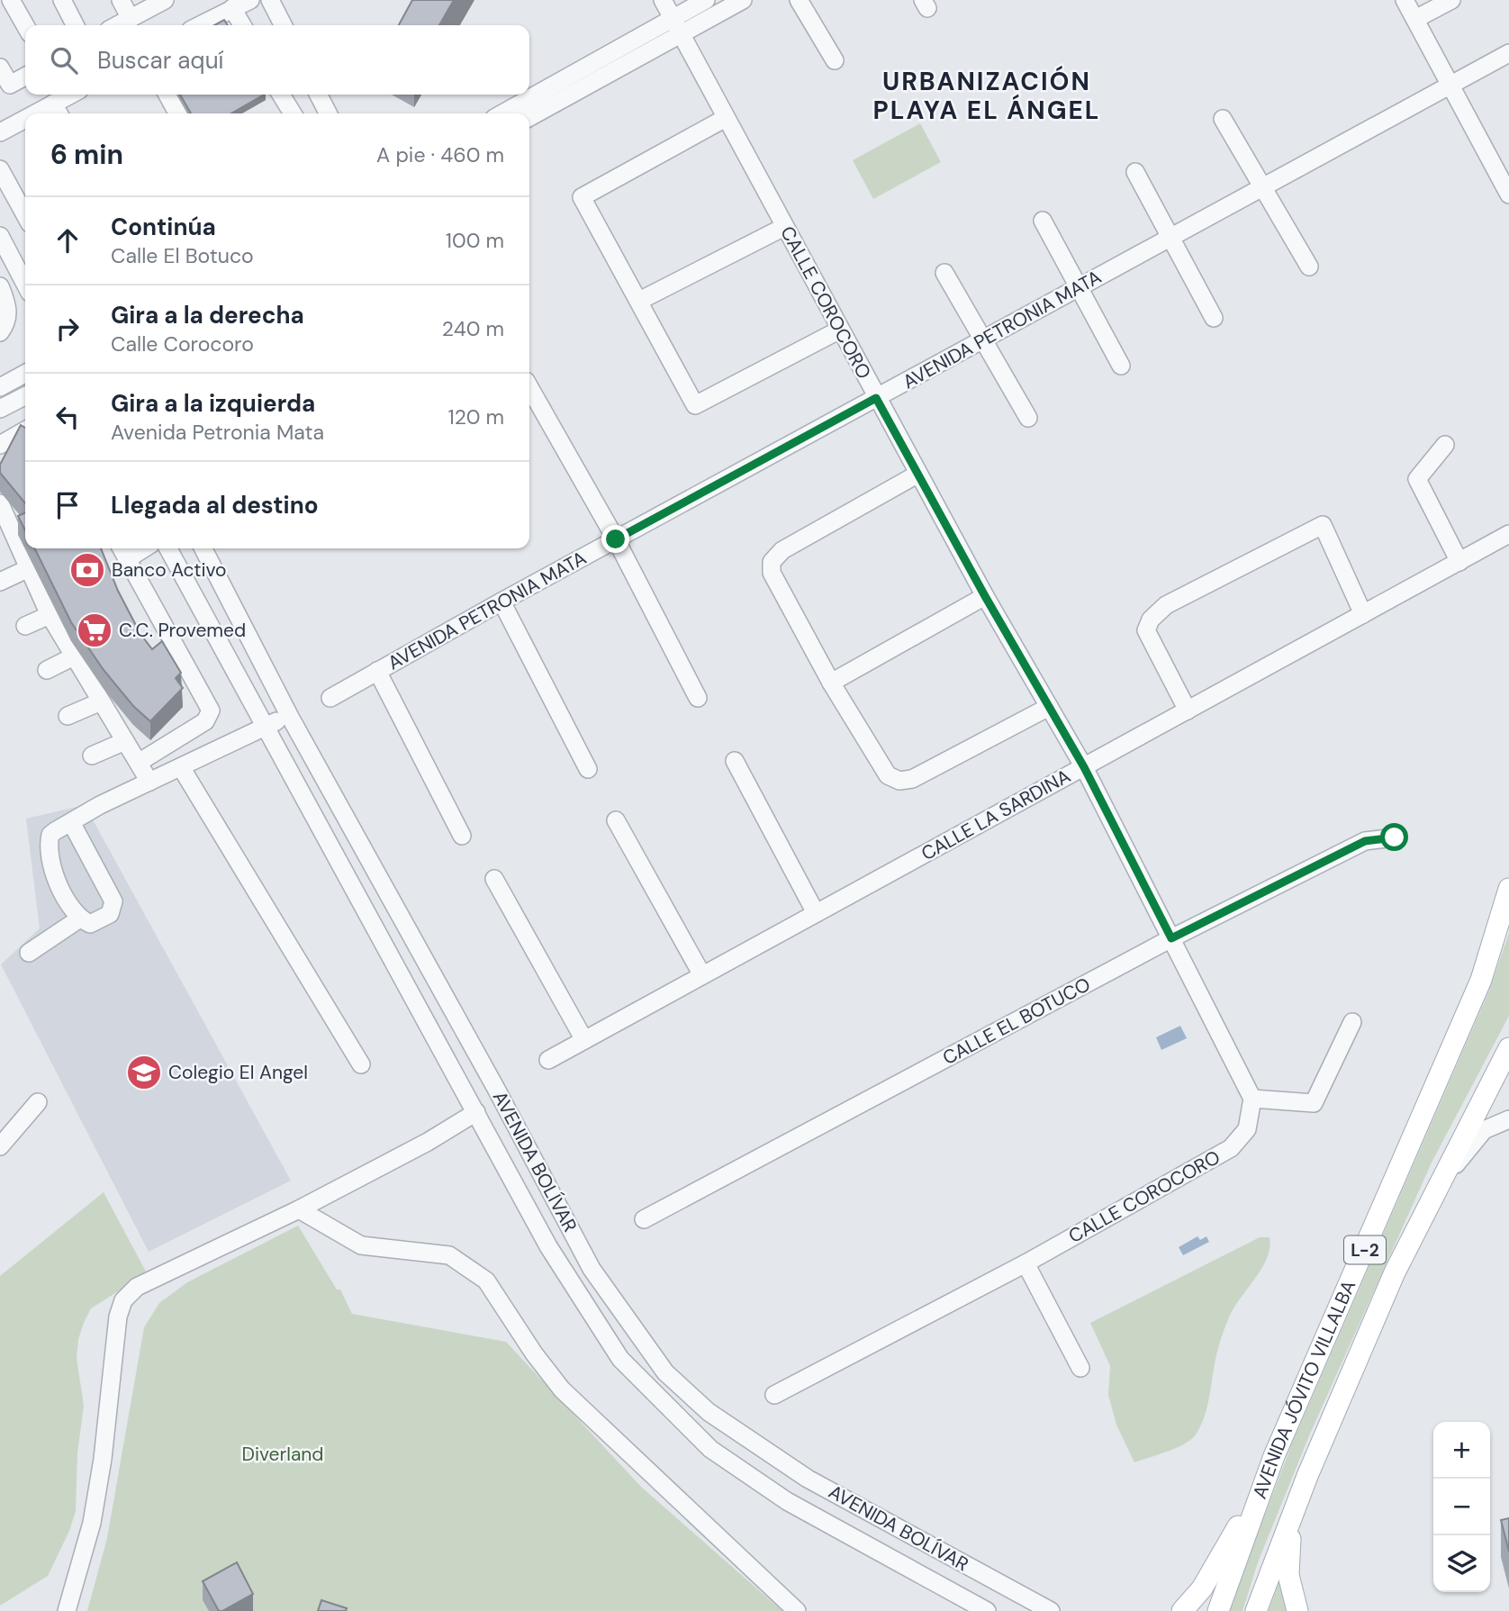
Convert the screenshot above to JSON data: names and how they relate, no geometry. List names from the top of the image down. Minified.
{"streets":{"main road":["L-2","AVENIDA JÓVITO VILLALBA"],"street":["CALLE COROCORO","AVENIDA PETRONIA MATA","CALLE LA SARDINA","CALLE EL BOTUCO","AVENIDA BOLÍVAR"]},"crossings":[["CALLE COROCORO","AVENIDA PETRONIA MATA"],["CALLE COROCORO","CALLE LA SARDINA"],["CALLE COROCORO","CALLE EL BOTUCO"],["L-2","AVENIDA JÓVITO VILLALBA"]],"districts":["URBANIZACIÓN PLAYA EL ÁNGEL"],"parks":["Diverland"],"places":{"bank":["Banco Activo"],"supermarket":["C.C. Provemed"],"school or university":["Colegio El Angel"]},"page":{"search":"Buscar aquí","heading":["6 min","A pie · 460 m"],"list":[["Continúa","Calle El Botuco","100 m"],["Gira a la derecha","Calle Corocoro","240 m"],["Gira a la izquierda","Avenida Petronia Mata","120 m"],"Llegada al destino"],"map_buttons":["+","−"]}}
